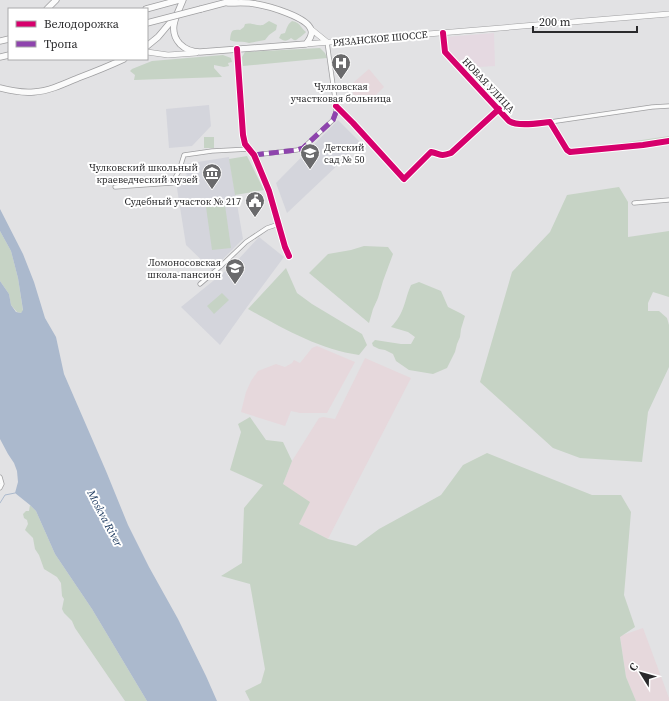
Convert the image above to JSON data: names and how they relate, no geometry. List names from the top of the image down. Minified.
{"streets":{"main road":["РЯЗАНСКОЕ ШОССЕ"],"street":["НОВАЯ УЛИЦА"]},"crossings":[["РЯЗАНСКОЕ ШОССЕ","НОВАЯ УЛИЦА"]],"water":["Moskva River"],"places":{"hospital":["Чулковская участковая больница"],"school or university":["Детский сад № 50","Ломоносовская школа-пансион"],"museum":["Чулковский школьный краеведческий музей"],"public building":["Судебный участок № 217"]},"legend":["Велодорожка","Тропа"],"scale_bar":"200 m","north":"top left"}
